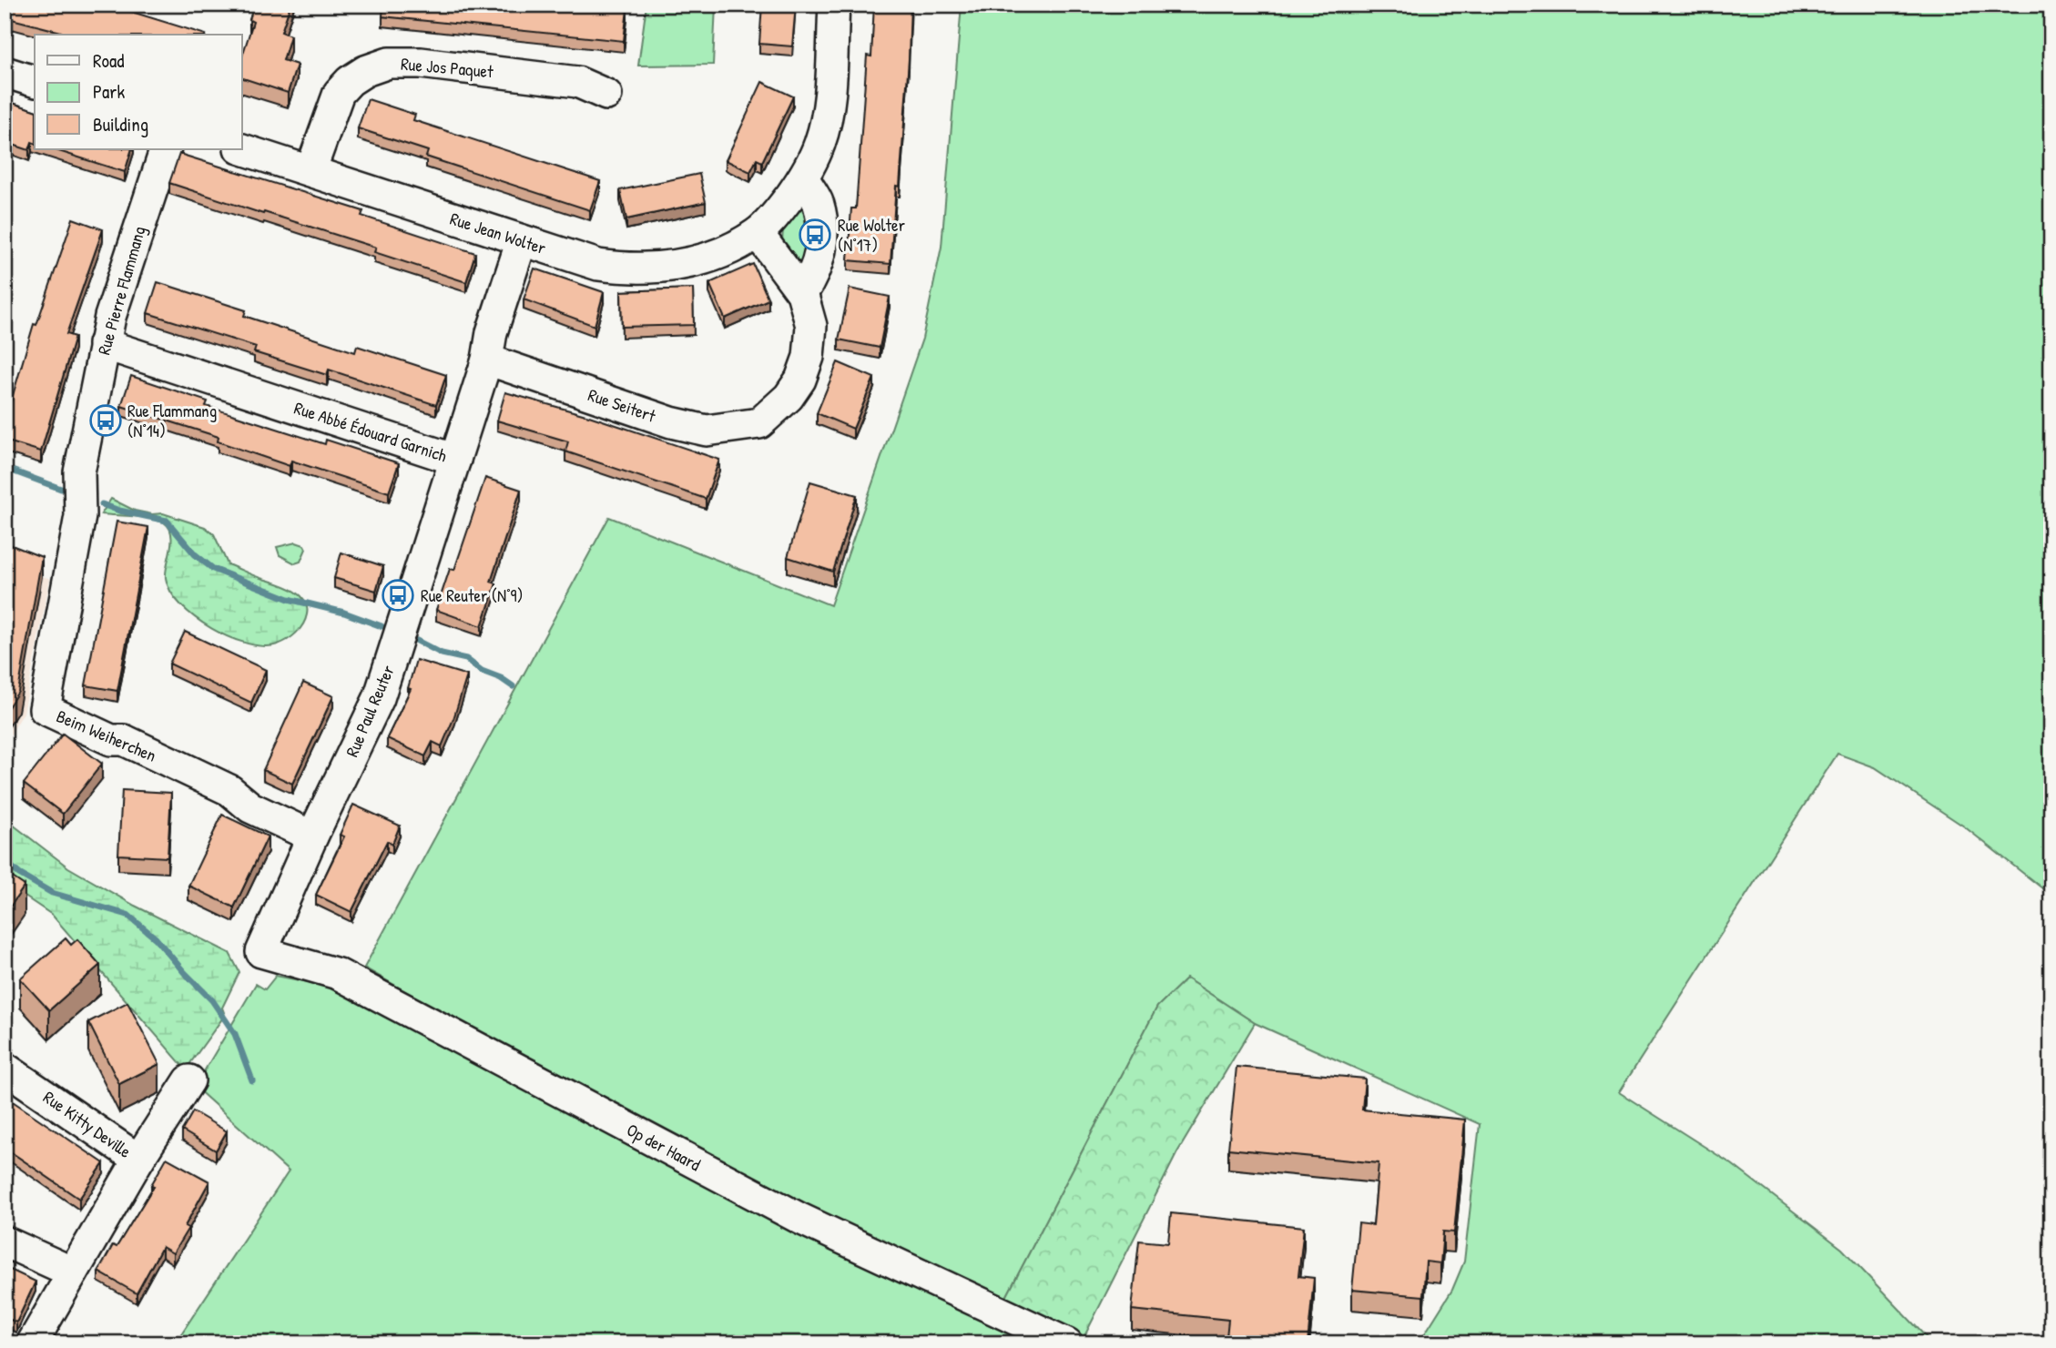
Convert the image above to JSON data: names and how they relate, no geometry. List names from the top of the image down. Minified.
{"streets":{"street":["Rue Jos Paquet","Rue Jean Wolter","Rue Pierre Flammang","Rue Seitert","Rue Abbé Édouard Garnich","Rue Paul Reuter","Beim Weiherchen","Rue Kitty Deville","Op der Haard"]},"crossings":[["Rue Jos Paquet","Rue Jean Wolter"],["Rue Jean Wolter","Rue Abbé Édouard Garnich"],["Rue Pierre Flammang","Rue Abbé Édouard Garnich"],["Rue Pierre Flammang","Beim Weiherchen"],["Rue Seitert","Rue Abbé Édouard Garnich"],["Rue Abbé Édouard Garnich","Rue Paul Reuter"],["Rue Paul Reuter","Beim Weiherchen"],["Rue Paul Reuter","Op der Haard"]],"places":{"bus stop":["Rue Wolter (N°17)","Rue Flammang (N°14)","Rue Reuter (N°9)"]},"legend":["Road","Park","Building"]}
